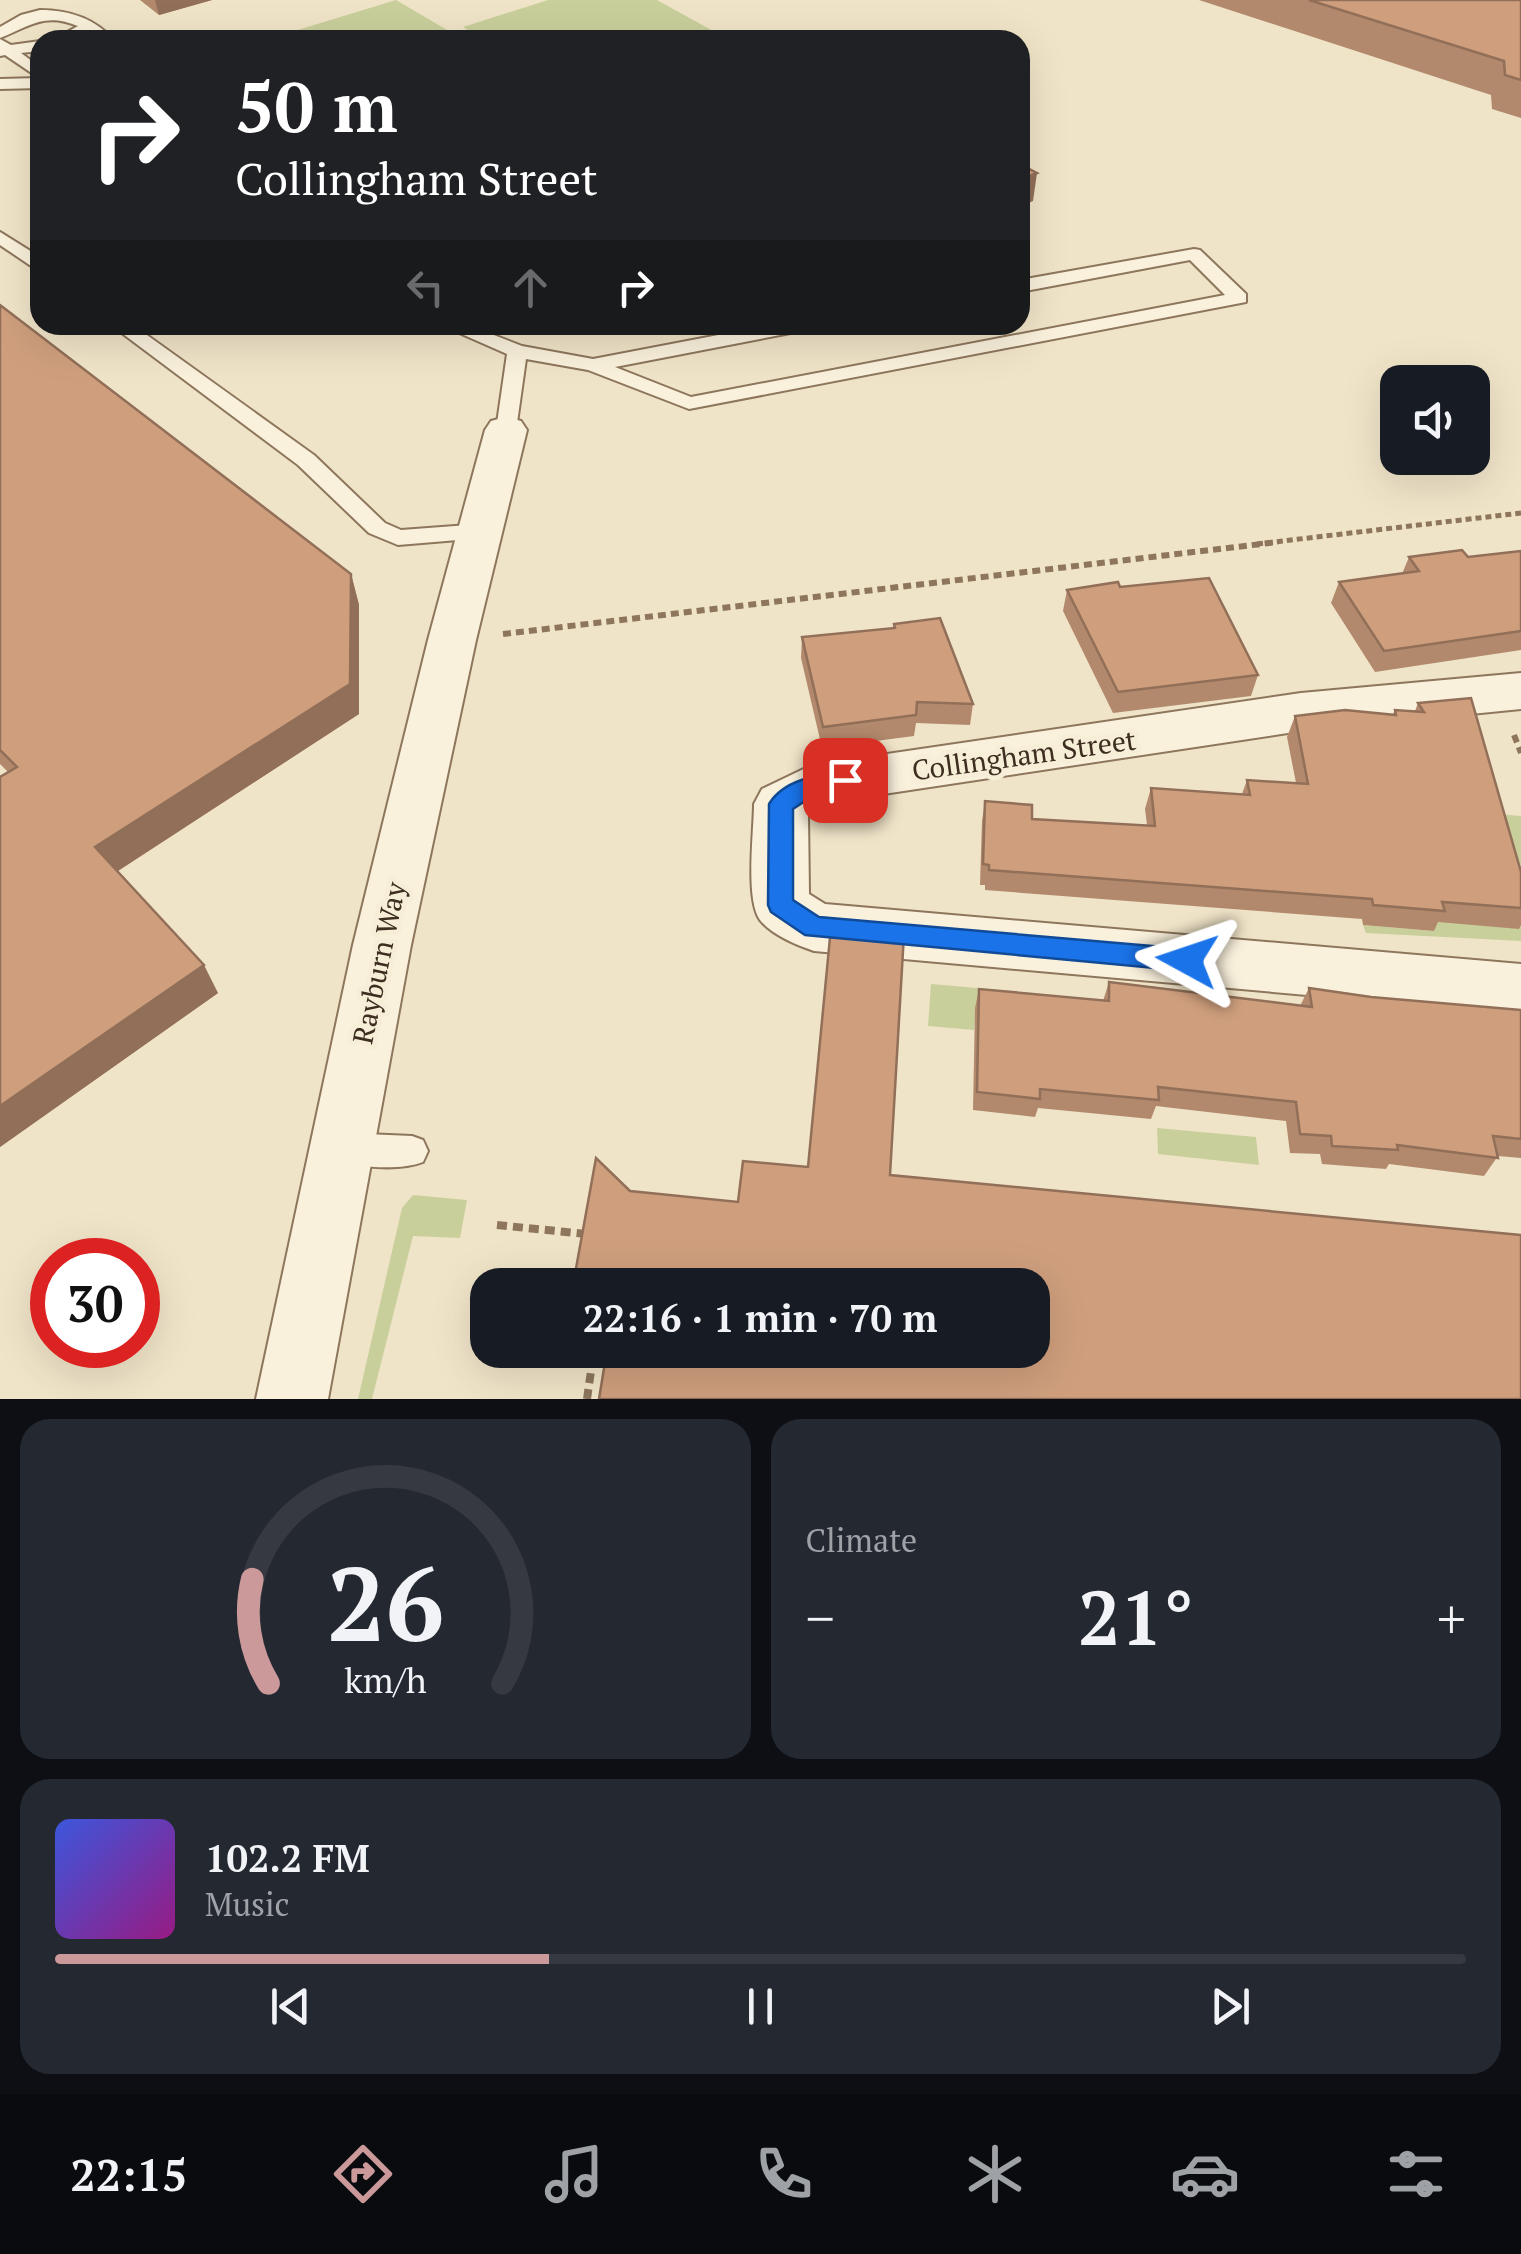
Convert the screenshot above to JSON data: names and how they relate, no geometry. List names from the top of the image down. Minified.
{"streets":{"street":["Collingham Street","Rayburn Way"]},"page":{"turn":["50 m","Collingham Street"],"limit":"30","trip":"22:16 · 1 min · 70 m","tile":"Climate","heat":["−","21°","+"],"song":["102.2 FM","Music"],"tabs":"22:15","gauge":["26","km/h"]}}
